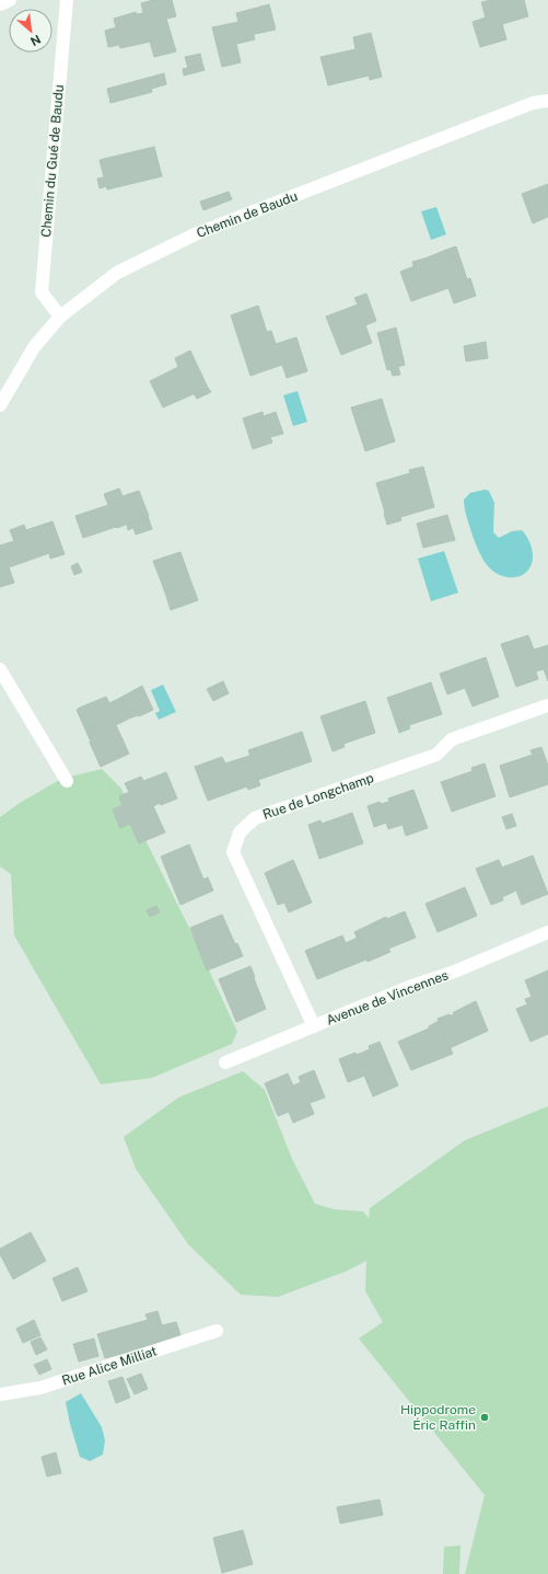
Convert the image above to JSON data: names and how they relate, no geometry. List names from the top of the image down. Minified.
{"streets":{"street":["Chemin du Gué de Baudu","Chemin de Baudu","Rue de Longchamp","Avenue de Vincennes","Rue Alice Milliat"]},"crossings":[["Chemin du Gué de Baudu","Chemin de Baudu"],["Rue de Longchamp","Avenue de Vincennes"]],"places":["Hippodrome Éric Raffin"],"north":"bottom right"}
